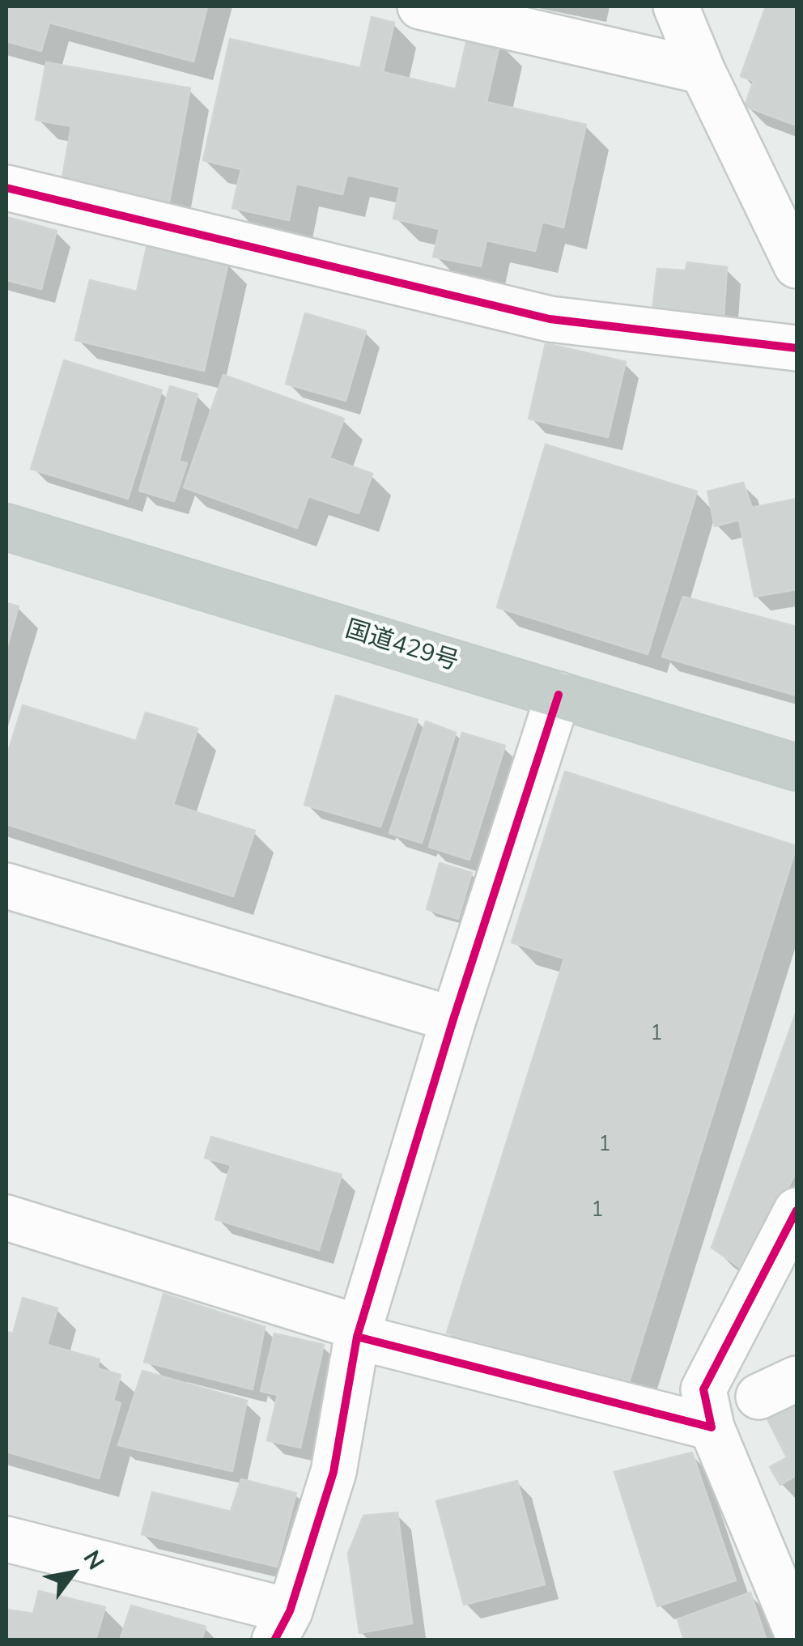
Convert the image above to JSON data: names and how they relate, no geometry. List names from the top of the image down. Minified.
{"streets":{"highway":["国道429号"]},"house_numbers":["1","1","1"],"north":"top right"}
